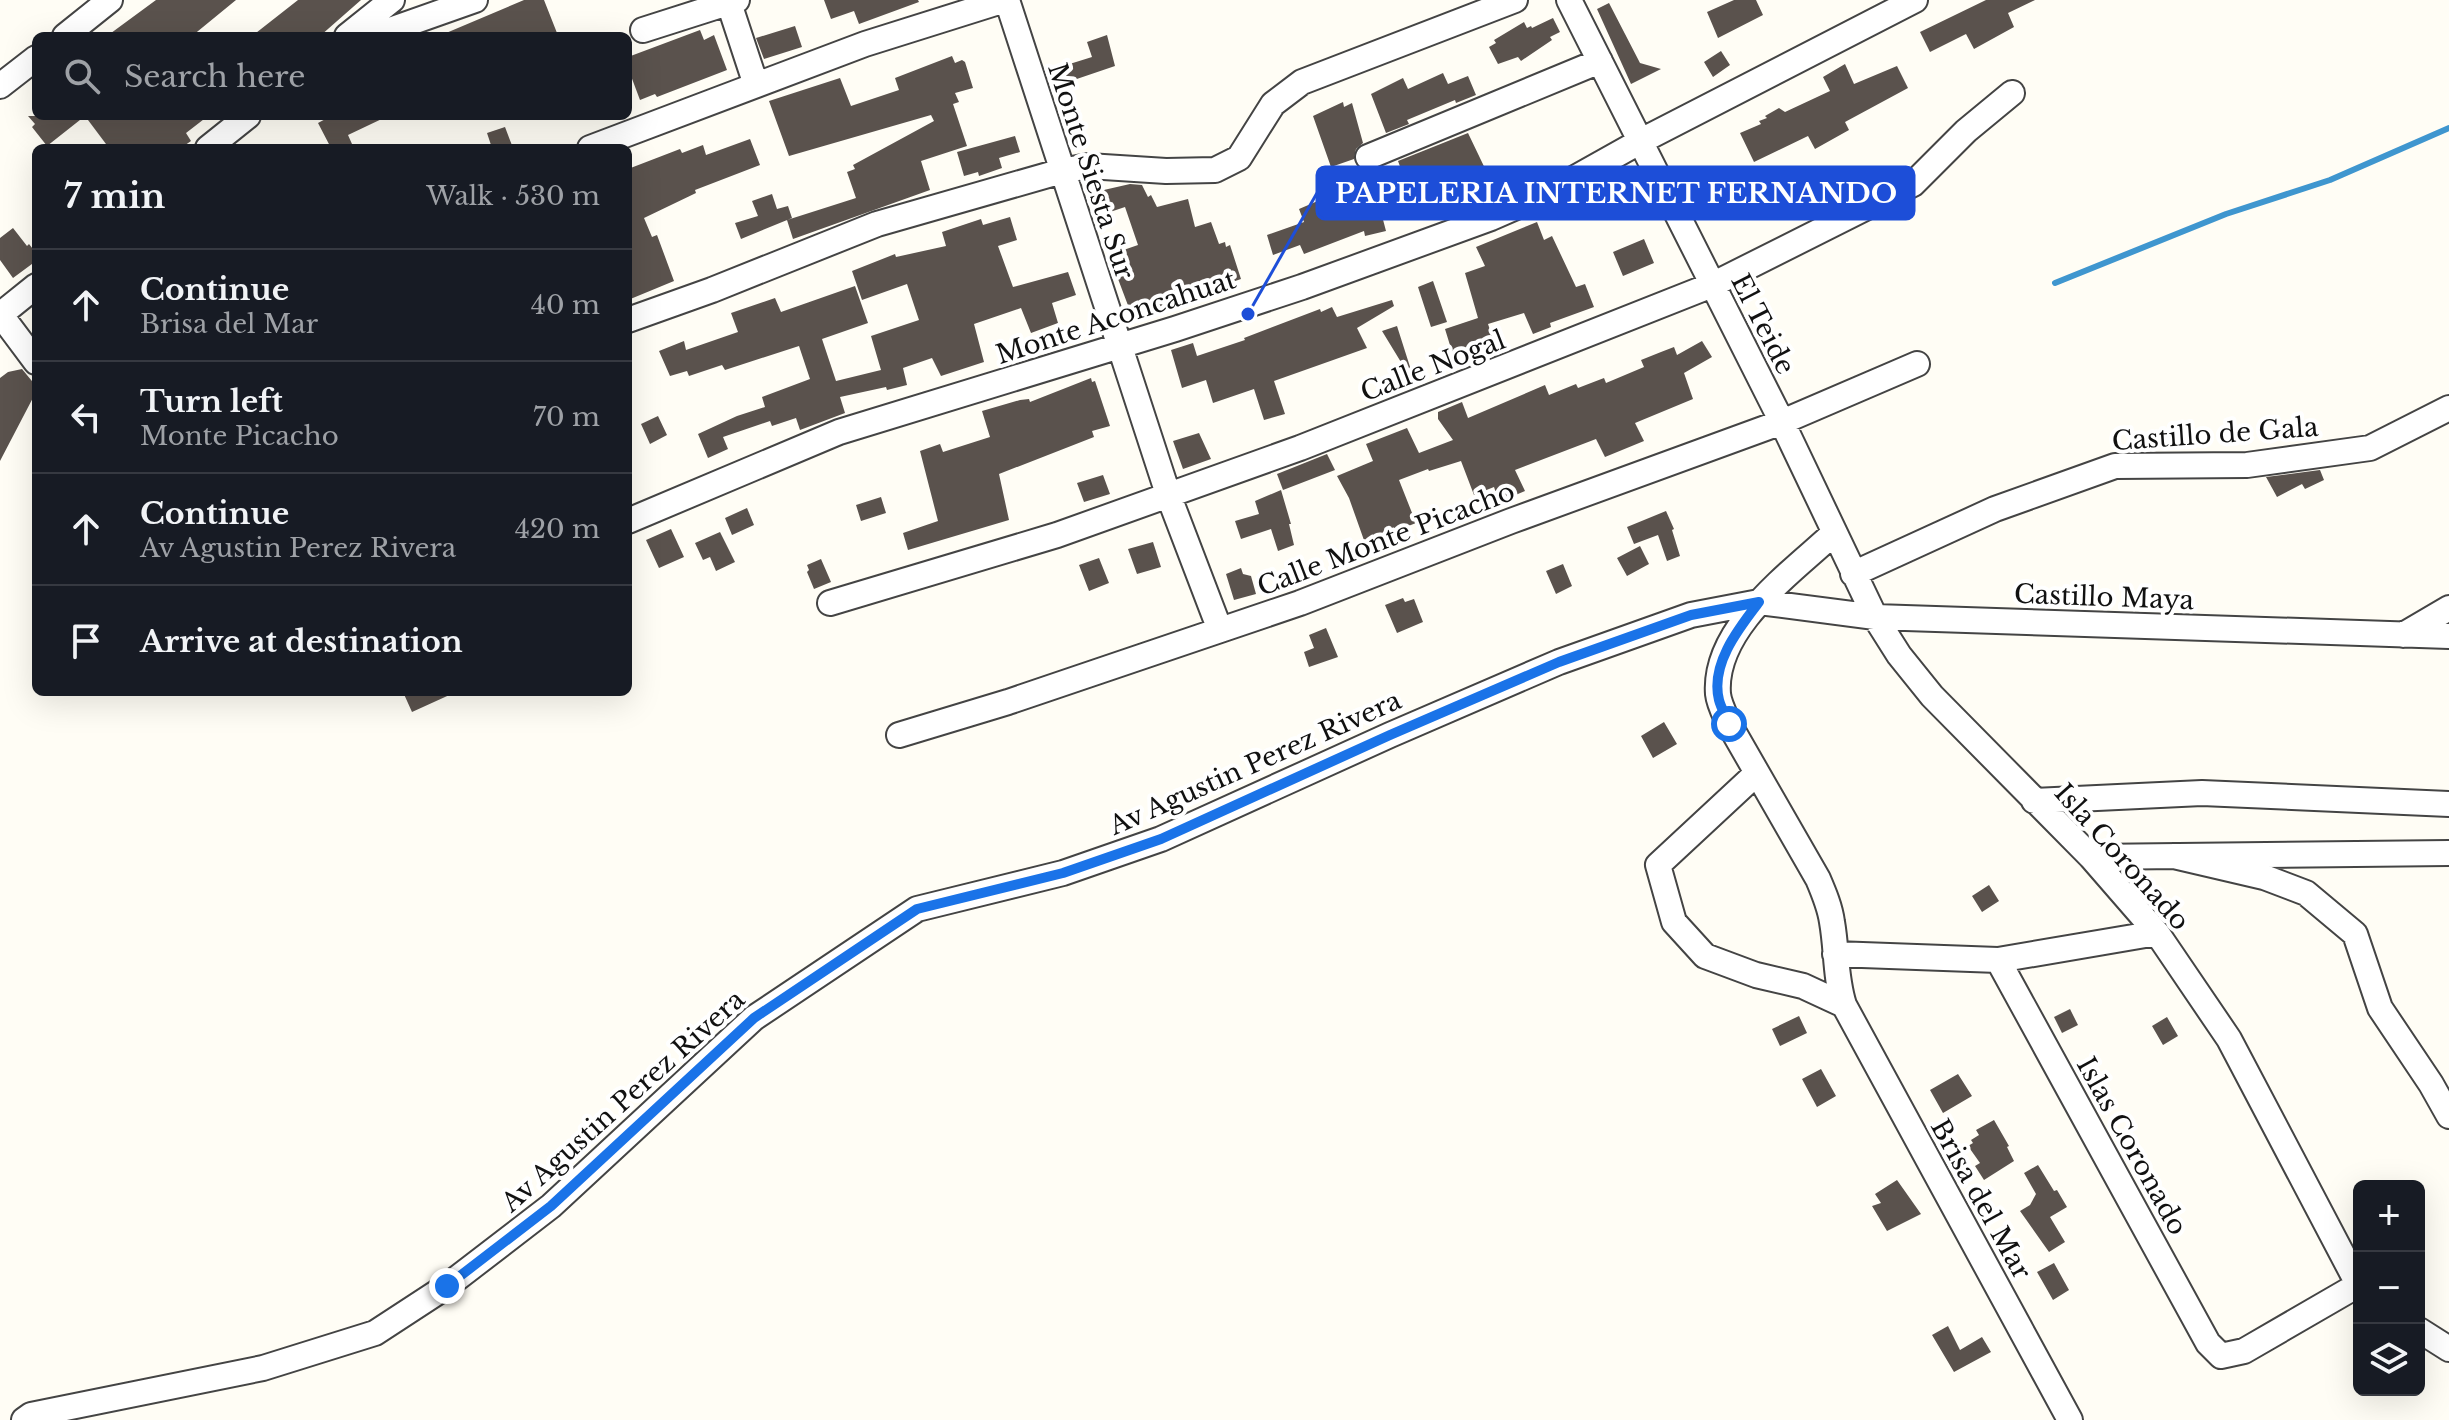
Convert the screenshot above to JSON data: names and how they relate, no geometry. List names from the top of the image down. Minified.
{"streets":{"street":["Monte Siesta Sur","Monte Aconcahuat","El Teide","Calle Nogal","Castillo de Gala","Calle Monte Picacho","Castillo Maya","Av Agustin Perez Rivera","Isla Coronado","Islas Coronado","Brisa del Mar"]},"crossings":[["Monte Siesta Sur","Monte Aconcahuat"],["Monte Siesta Sur","Calle Nogal"],["Monte Siesta Sur","Calle Monte Picacho"],["Monte Aconcahuat","El Teide"],["El Teide","Calle Nogal"],["El Teide","Calle Monte Picacho"],["El Teide","Isla Coronado"],["El Teide","Brisa del Mar"],["Castillo de Gala","Isla Coronado"],["Castillo Maya","Av Agustin Perez Rivera"],["Castillo Maya","Isla Coronado"],["Castillo Maya","Brisa del Mar"],["Av Agustin Perez Rivera","Brisa del Mar"],["Isla Coronado","Brisa del Mar"]],"places":["PAPELERIA INTERNET FERNANDO"],"page":{"search":"Search here","heading":["7 min","Walk · 530 m"],"list":[["Continue","Brisa del Mar","40 m"],["Turn left","Monte Picacho","70 m"],["Continue","Av Agustin Perez Rivera","420 m"],"Arrive at destination"],"map_buttons":["+","−"]}}
